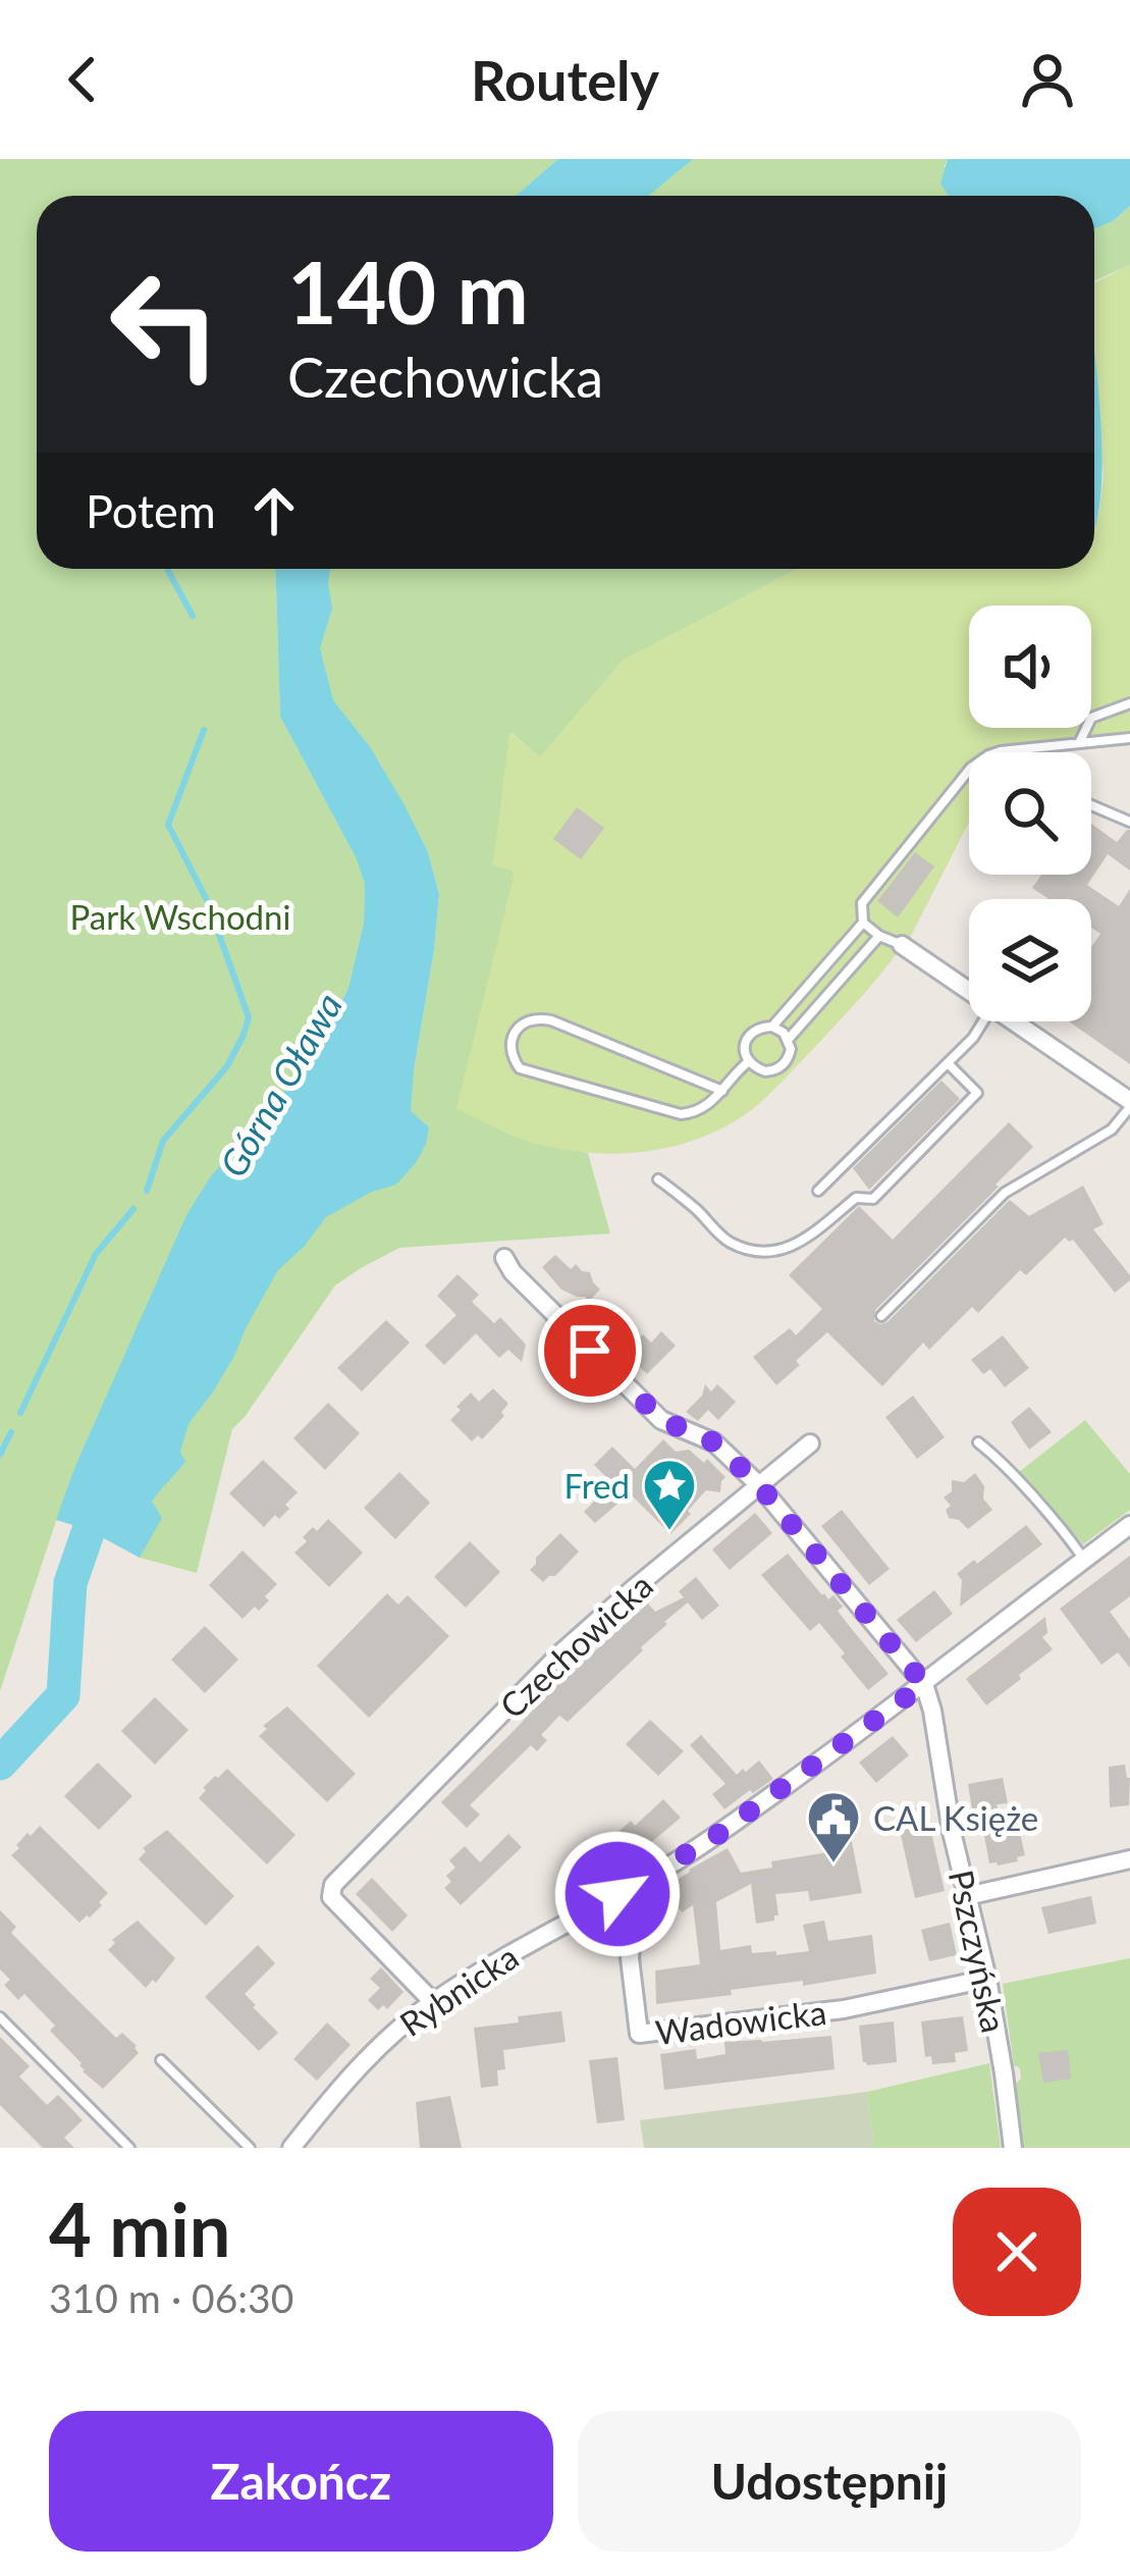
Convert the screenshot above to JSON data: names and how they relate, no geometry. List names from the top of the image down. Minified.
{"streets":{"street":["Czechowicka","Pszczyńska","Rybnicka","Wadowicka"]},"crossings":[["Czechowicka","Rybnicka"],["Pszczyńska","Rybnicka"],["Pszczyńska","Wadowicka"],["Rybnicka","Wadowicka"]],"water":["Górna Oława"],"parks":["Park Wschodni"],"places":{"place":["Fred"],"public building":["CAL Księże"]},"page":{"header":"Routely","turn":["140 m","Czechowicka"],"then":"Potem","heading":["4 min","310 m · 06:30"],"buttons":["Zakończ","Udostępnij"]}}
